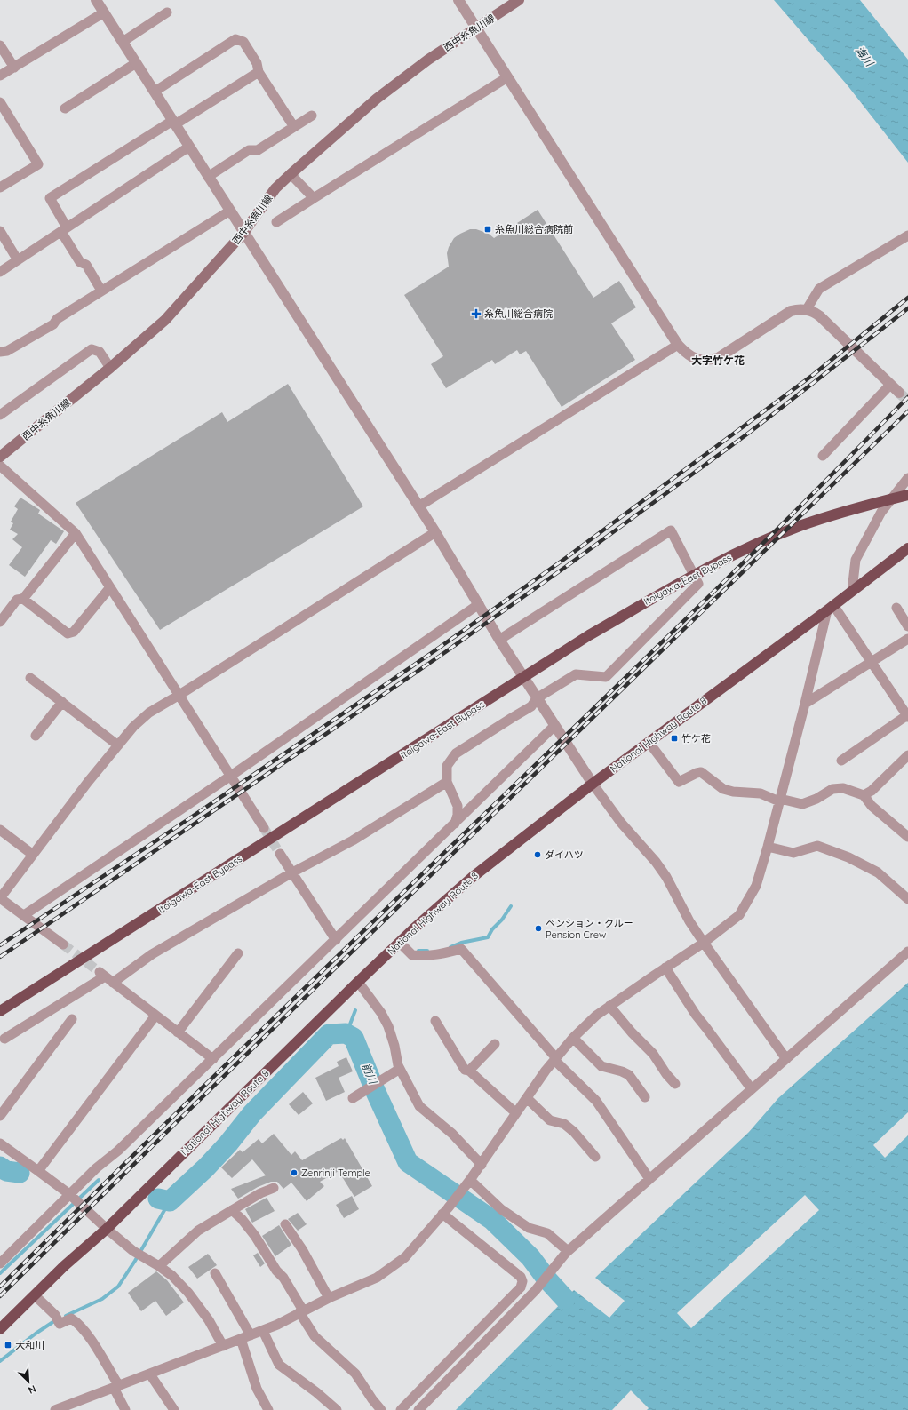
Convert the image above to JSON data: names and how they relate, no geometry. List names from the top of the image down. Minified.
{"streets":{"highway":["Itoigawa-East Bypass","National Highway Route 8"],"main road":["西中糸魚川線"]},"districts":["大字竹ケ花"],"water":["海川","前川"],"places":{"transit":["糸魚川総合病院前","竹ケ花","大和川"],"health":["糸魚川総合病院"],"other":["ダイハツ","ペンション・クルー Pension Crew","Zenrinji Temple"]},"north":"bottom right"}
